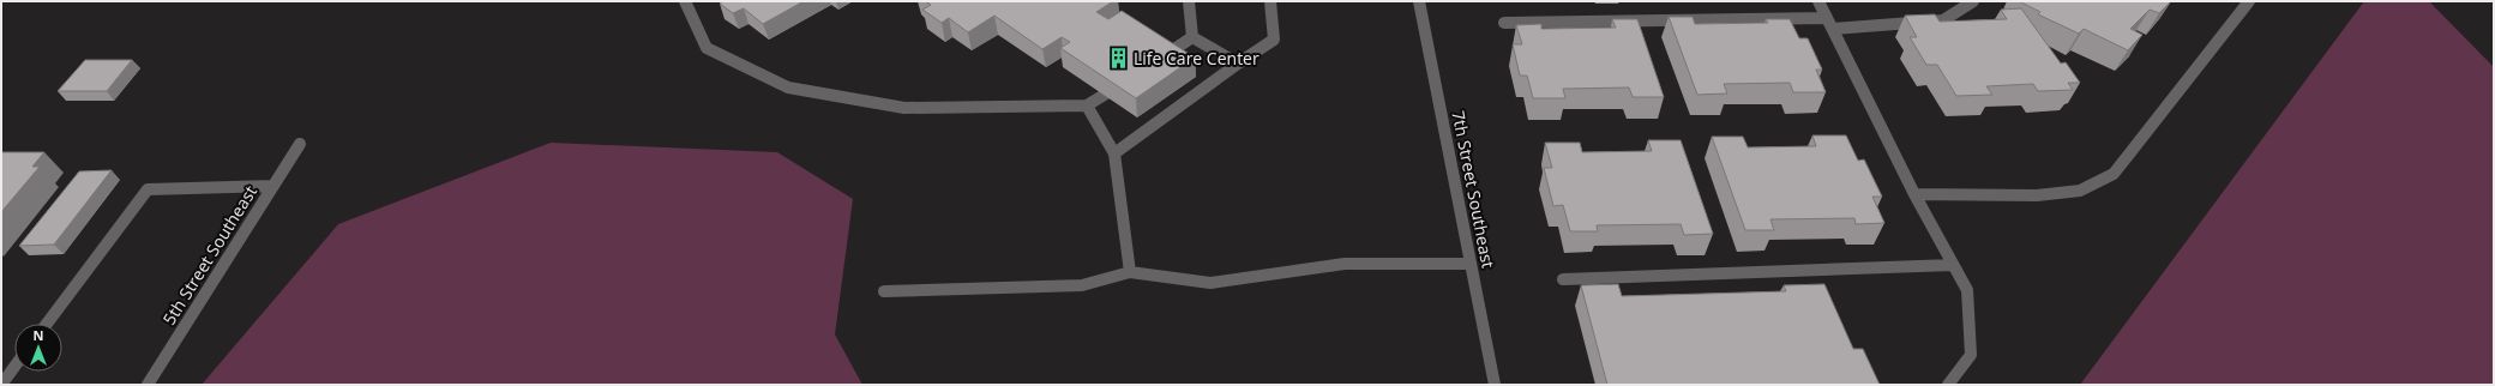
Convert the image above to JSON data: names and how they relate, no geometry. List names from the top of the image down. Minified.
{"streets":{"street":["7th Street Southeast","5th Street Southeast"]},"places":{"building":["Life Care Center"]},"north":"top"}
